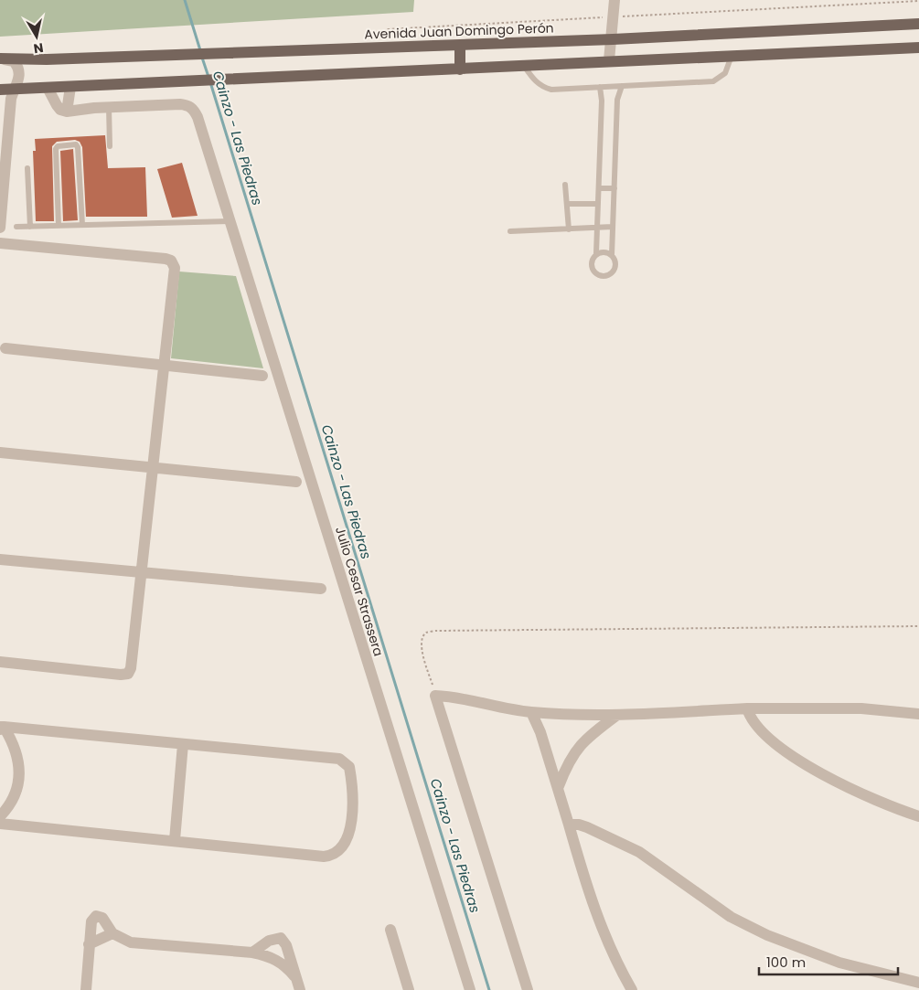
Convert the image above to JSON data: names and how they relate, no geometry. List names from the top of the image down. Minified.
{"streets":{"main road":["Avenida Juan Domingo Perón"],"street":["Julio Cesar Strassera"]},"water":["Cainzo - Las Piedras"],"scale_bar":"100 m","north":"bottom"}
